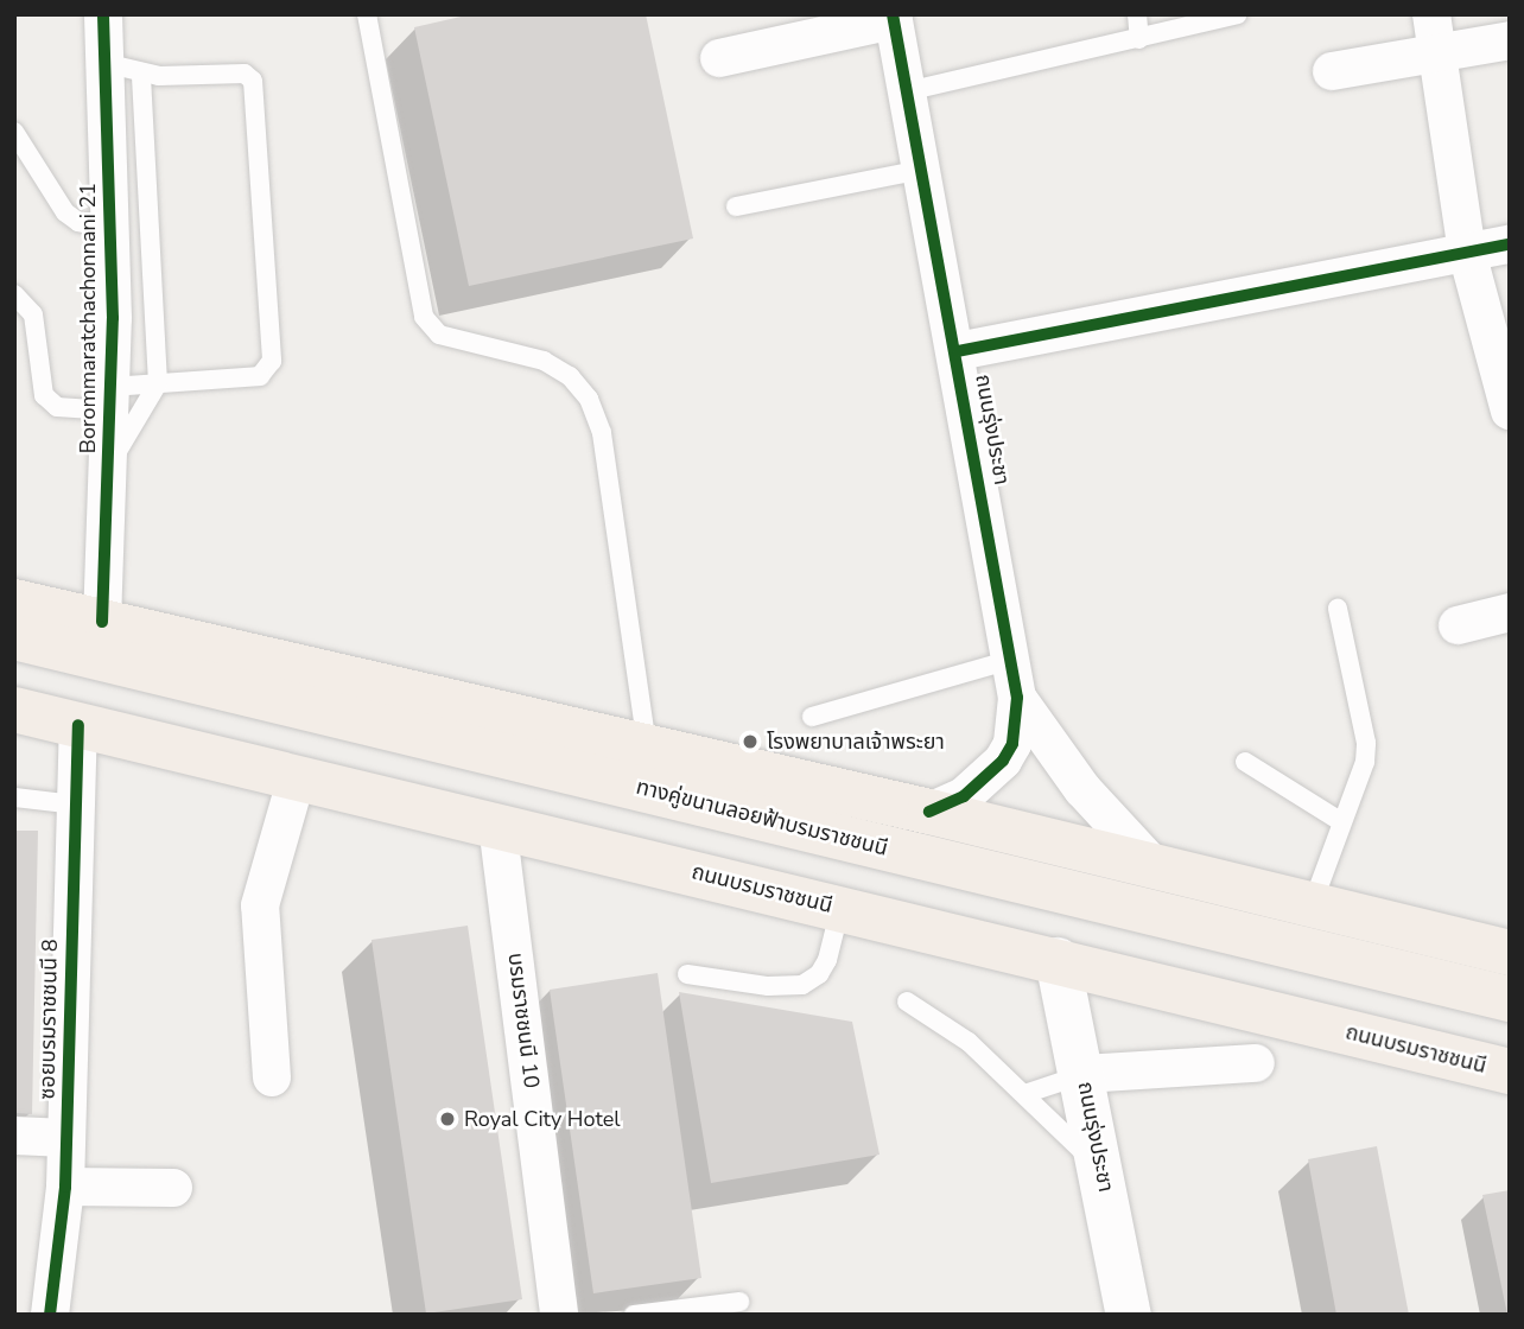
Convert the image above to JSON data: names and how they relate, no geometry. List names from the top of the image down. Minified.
{"streets":{"main road":["ทางคู่ขนานลอยฟ้าบรมราชชนนี","ถนนบรมราชชนนี"],"street":["Borommaratchachonnani 21","ถนนรุ่งประชา","ซอยบรมราชชนนี 8","บรมราชชนนี 10"]},"crossings":[["ถนนรุ่งประชา","ถนนบรมราชชนนี"],["ถนนบรมราชชนนี","ซอยบรมราชชนนี 8"],["ถนนบรมราชชนนี","บรมราชชนนี 10"]],"places":["โรงพยาบาลเจ้าพระยา","Royal City Hotel"]}
